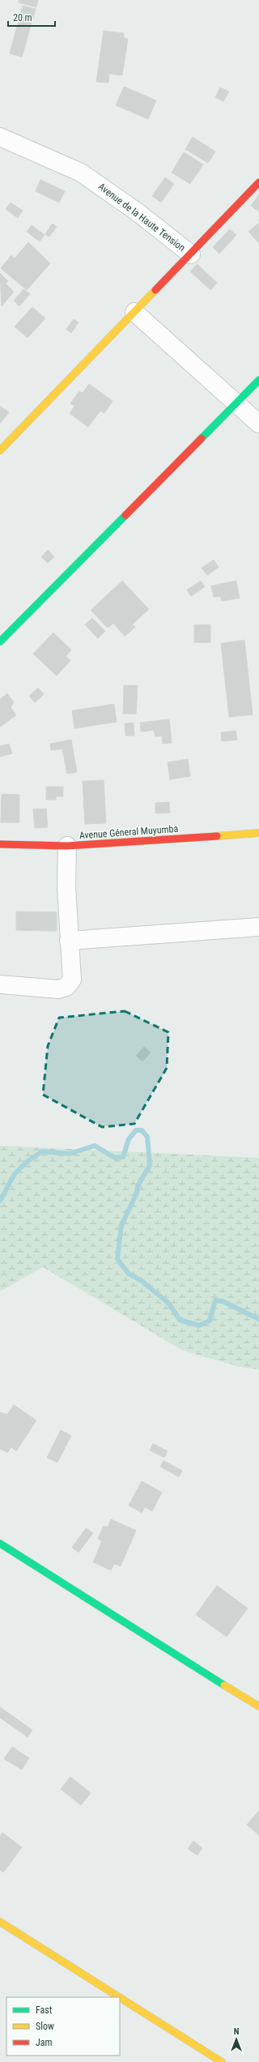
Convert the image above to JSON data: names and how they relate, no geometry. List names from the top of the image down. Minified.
{"streets":{"street":["Avenue de la Haute Tension","Avenue Géneral Muyumba"]},"legend":["Fast","Slow","Jam"],"scale_bar":"20 m","north":"top"}
